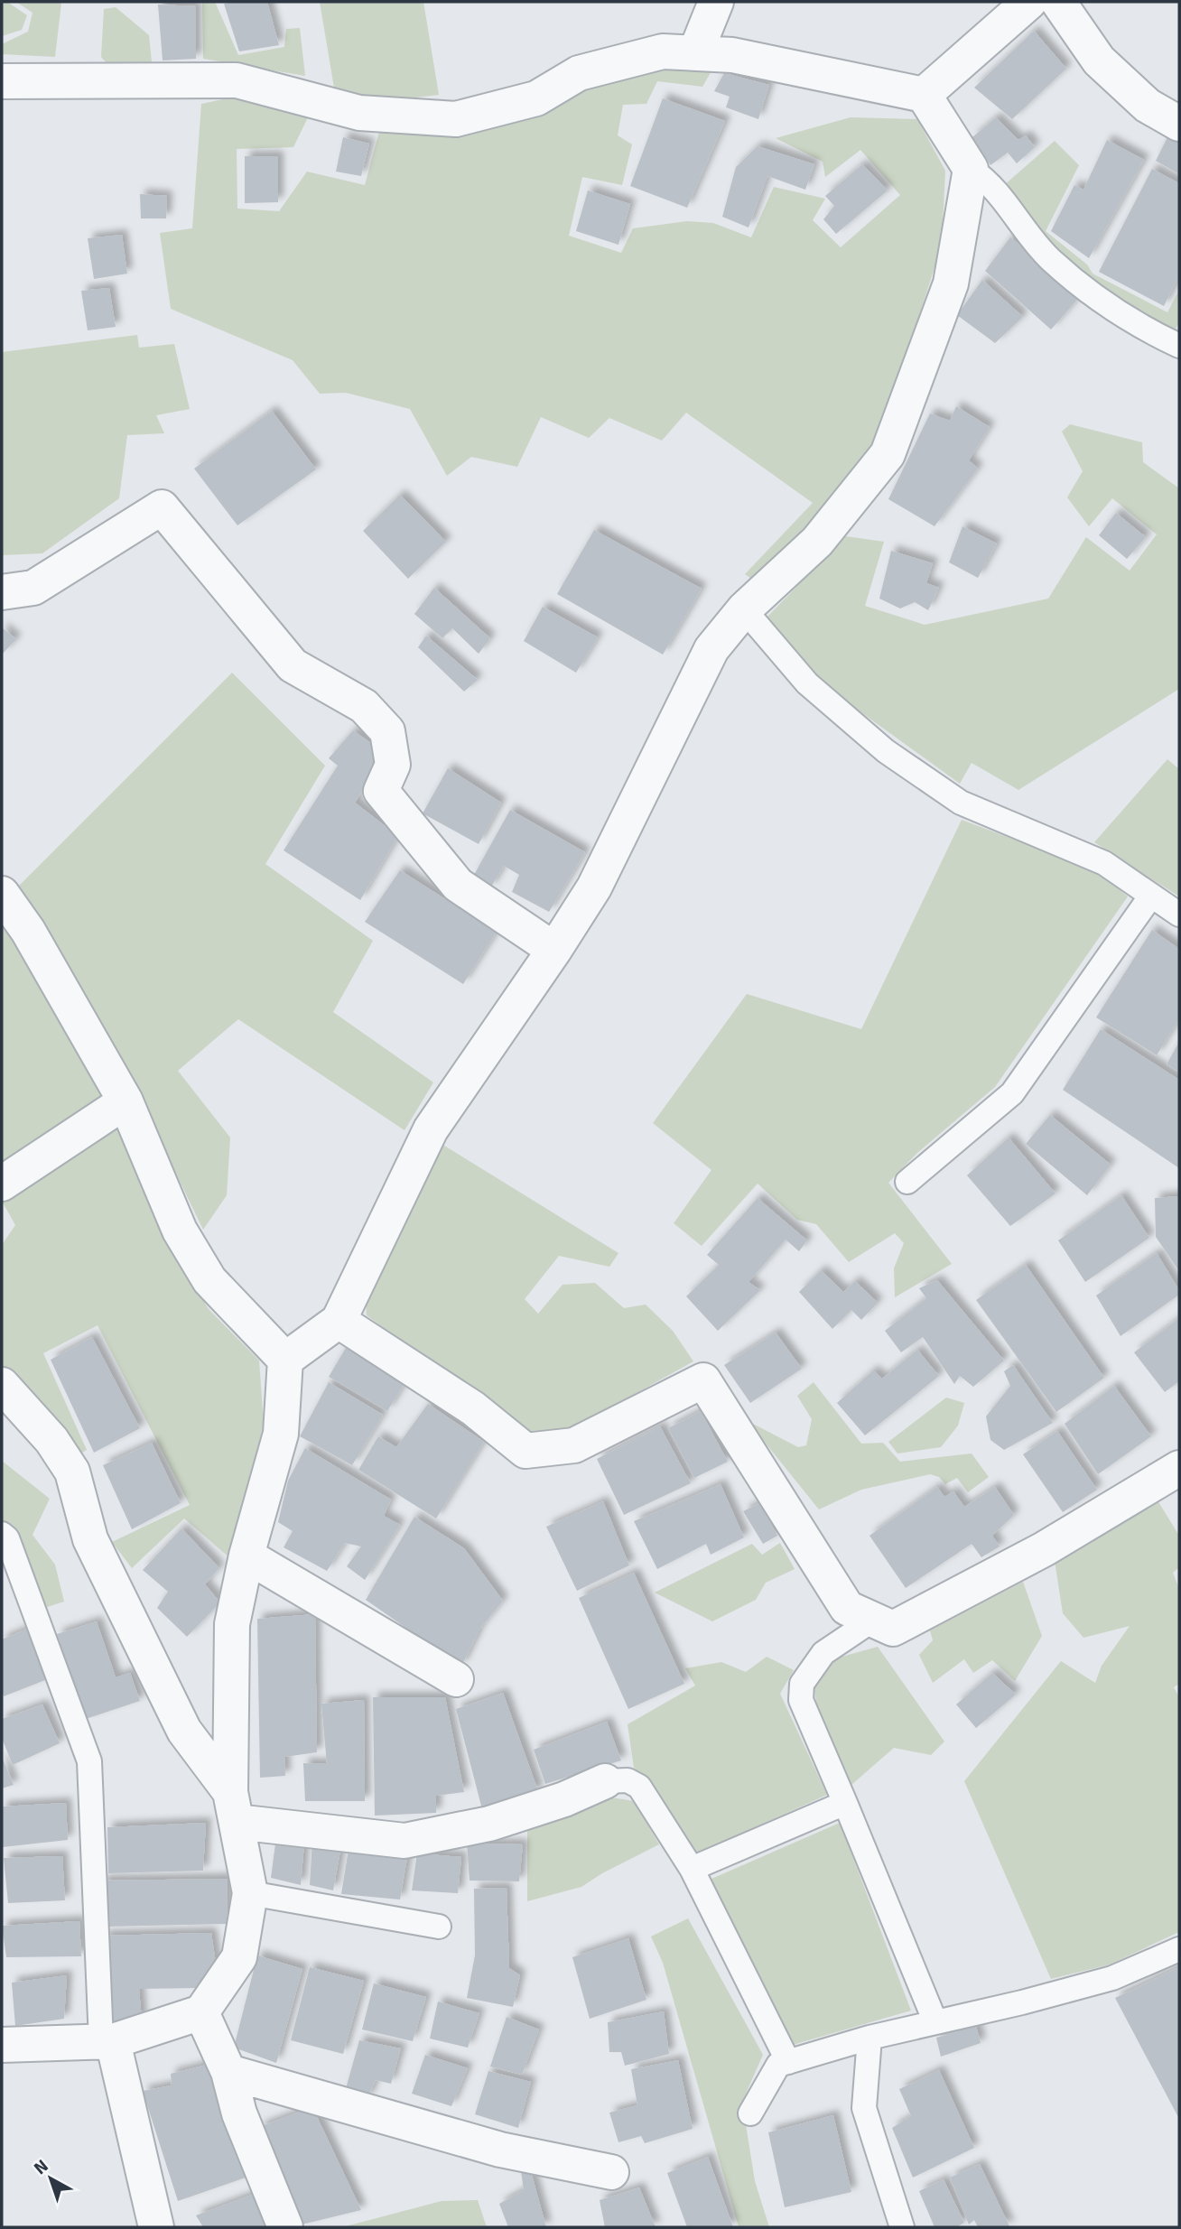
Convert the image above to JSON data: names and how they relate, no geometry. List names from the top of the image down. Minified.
{"north":"top left"}
